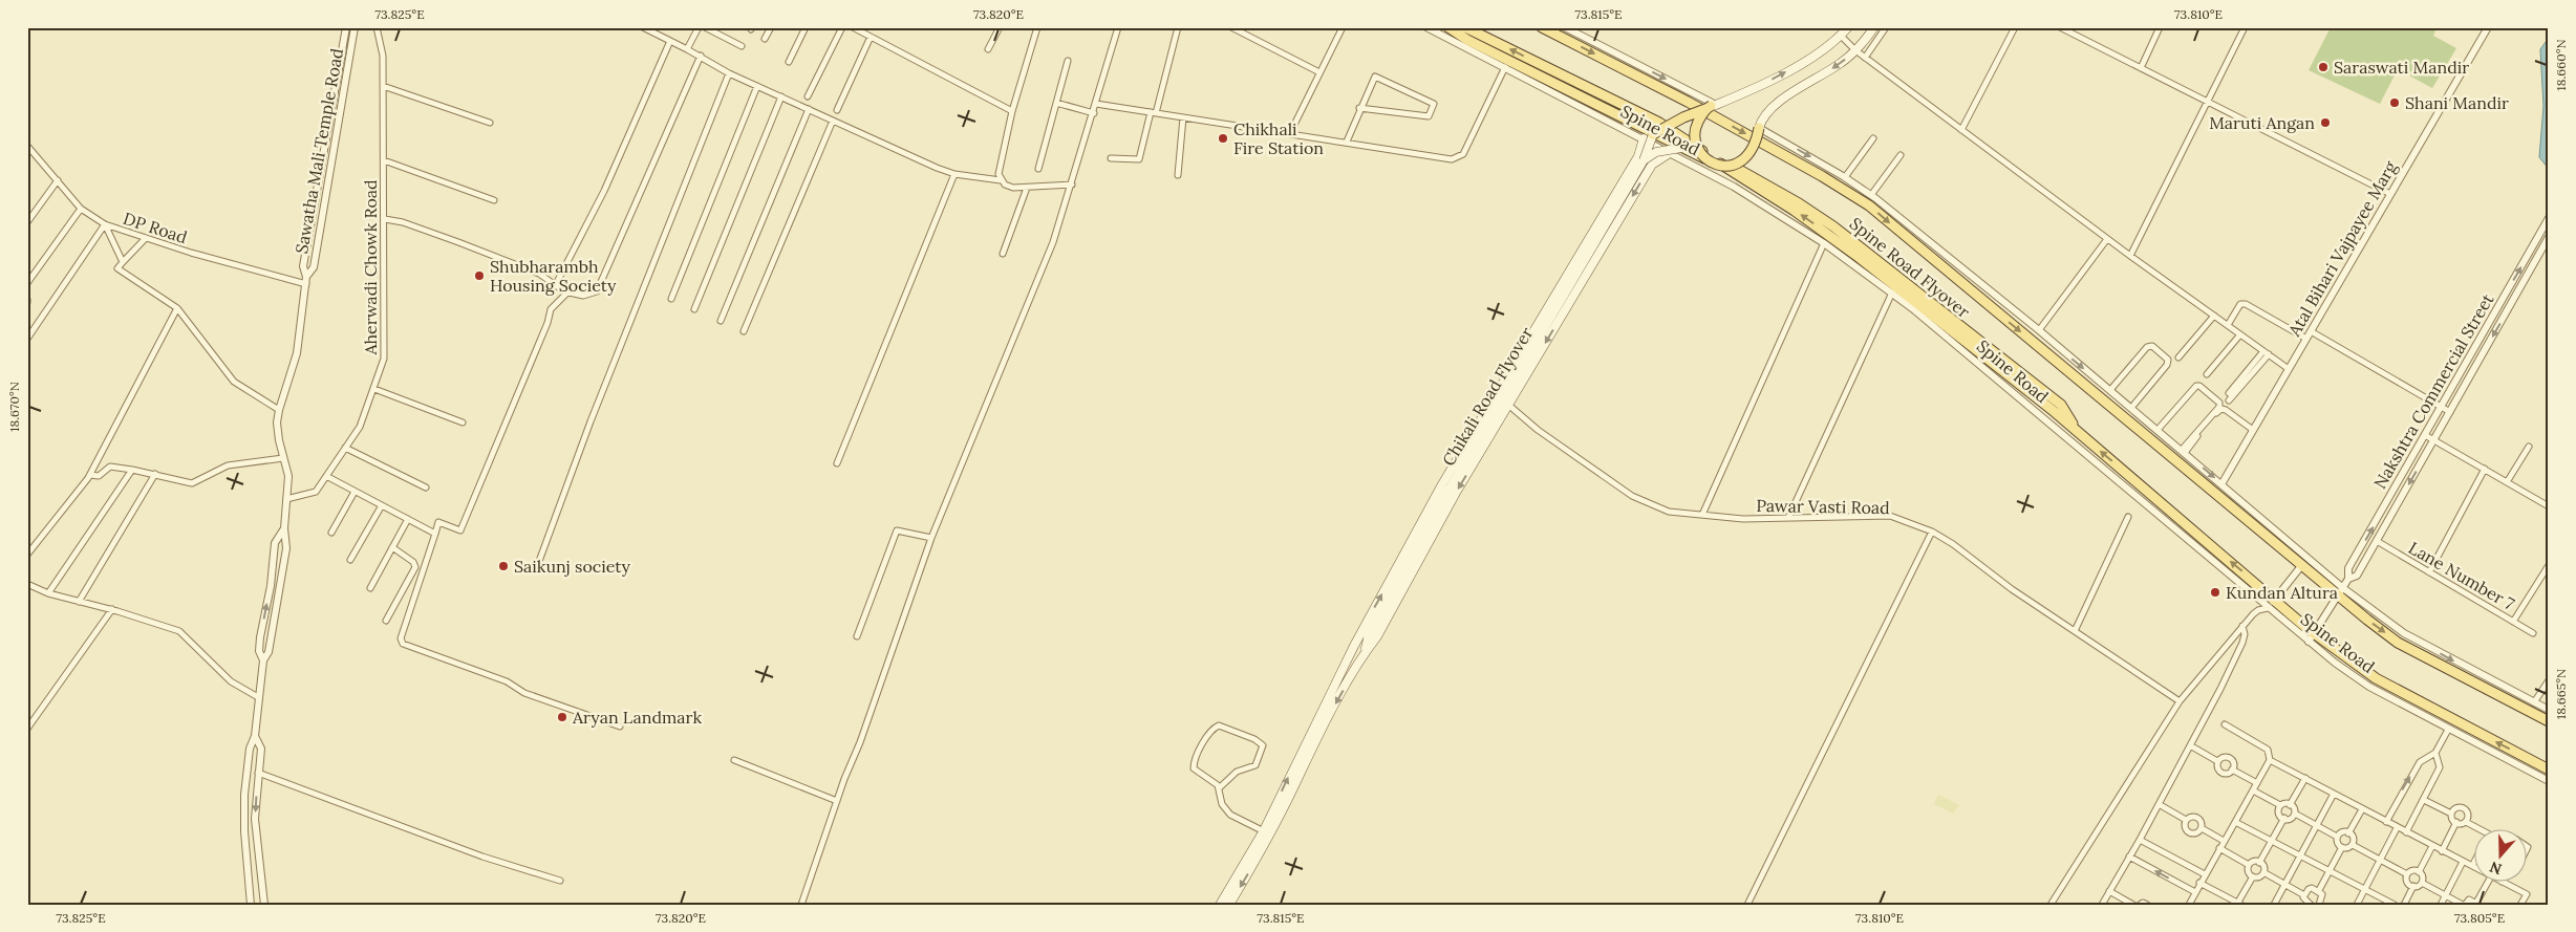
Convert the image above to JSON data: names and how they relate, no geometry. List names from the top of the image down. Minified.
{"streets":{"main road":["Spine Road","Spine Road Flyover","Chikali Road Flyover"],"street":["Sawatha Mali Temple Road","DP Road","Atal Bihari Vajpayee Marg","Aherwadi Chowk Road","Nakshtra Commercial Street","Pawar Vasti Road","Lane Number 7"]},"crossings":[["Spine Road","Spine Road Flyover"],["Spine Road","Nakshtra Commercial Street"],["Sawatha Mali Temple Road","DP Road"],["Sawatha Mali Temple Road","Aherwadi Chowk Road"],["Spine Road Flyover","Chikali Road Flyover"],["Nakshtra Commercial Street","Lane Number 7"]],"places":["Saraswati Mandir","Shani Mandir","Maruti Angan","Chikhali Fire Station","Shubharambh Housing Society","Saikunj society","Kundan Altura","Aryan Landmark"],"north":"bottom","coordinates":["73.825°E","73.820°E","73.815°E","73.810°E","18.660°N","18.670°N","18.665°N","73.805°E"]}
